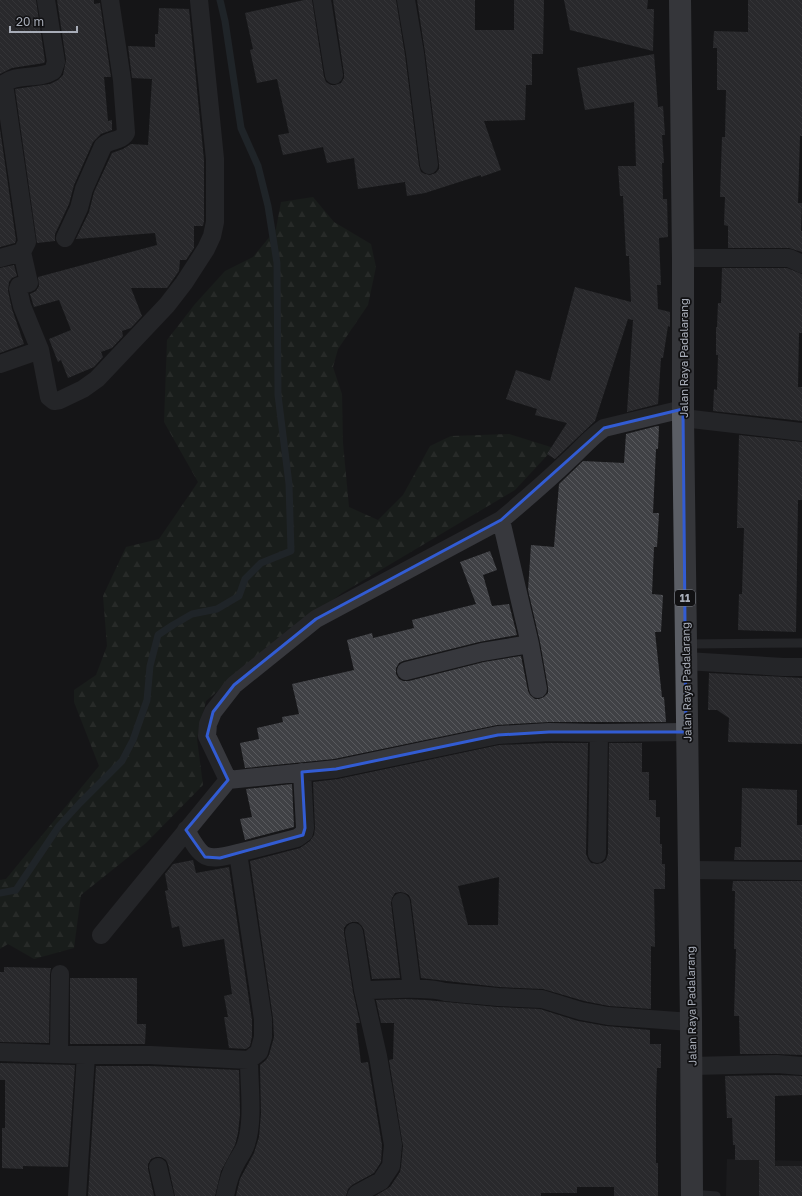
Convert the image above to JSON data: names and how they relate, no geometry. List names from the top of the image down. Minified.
{"streets":{"highway":["Jalan Raya Padalarang","11"]},"scale_bar":"20 m"}
